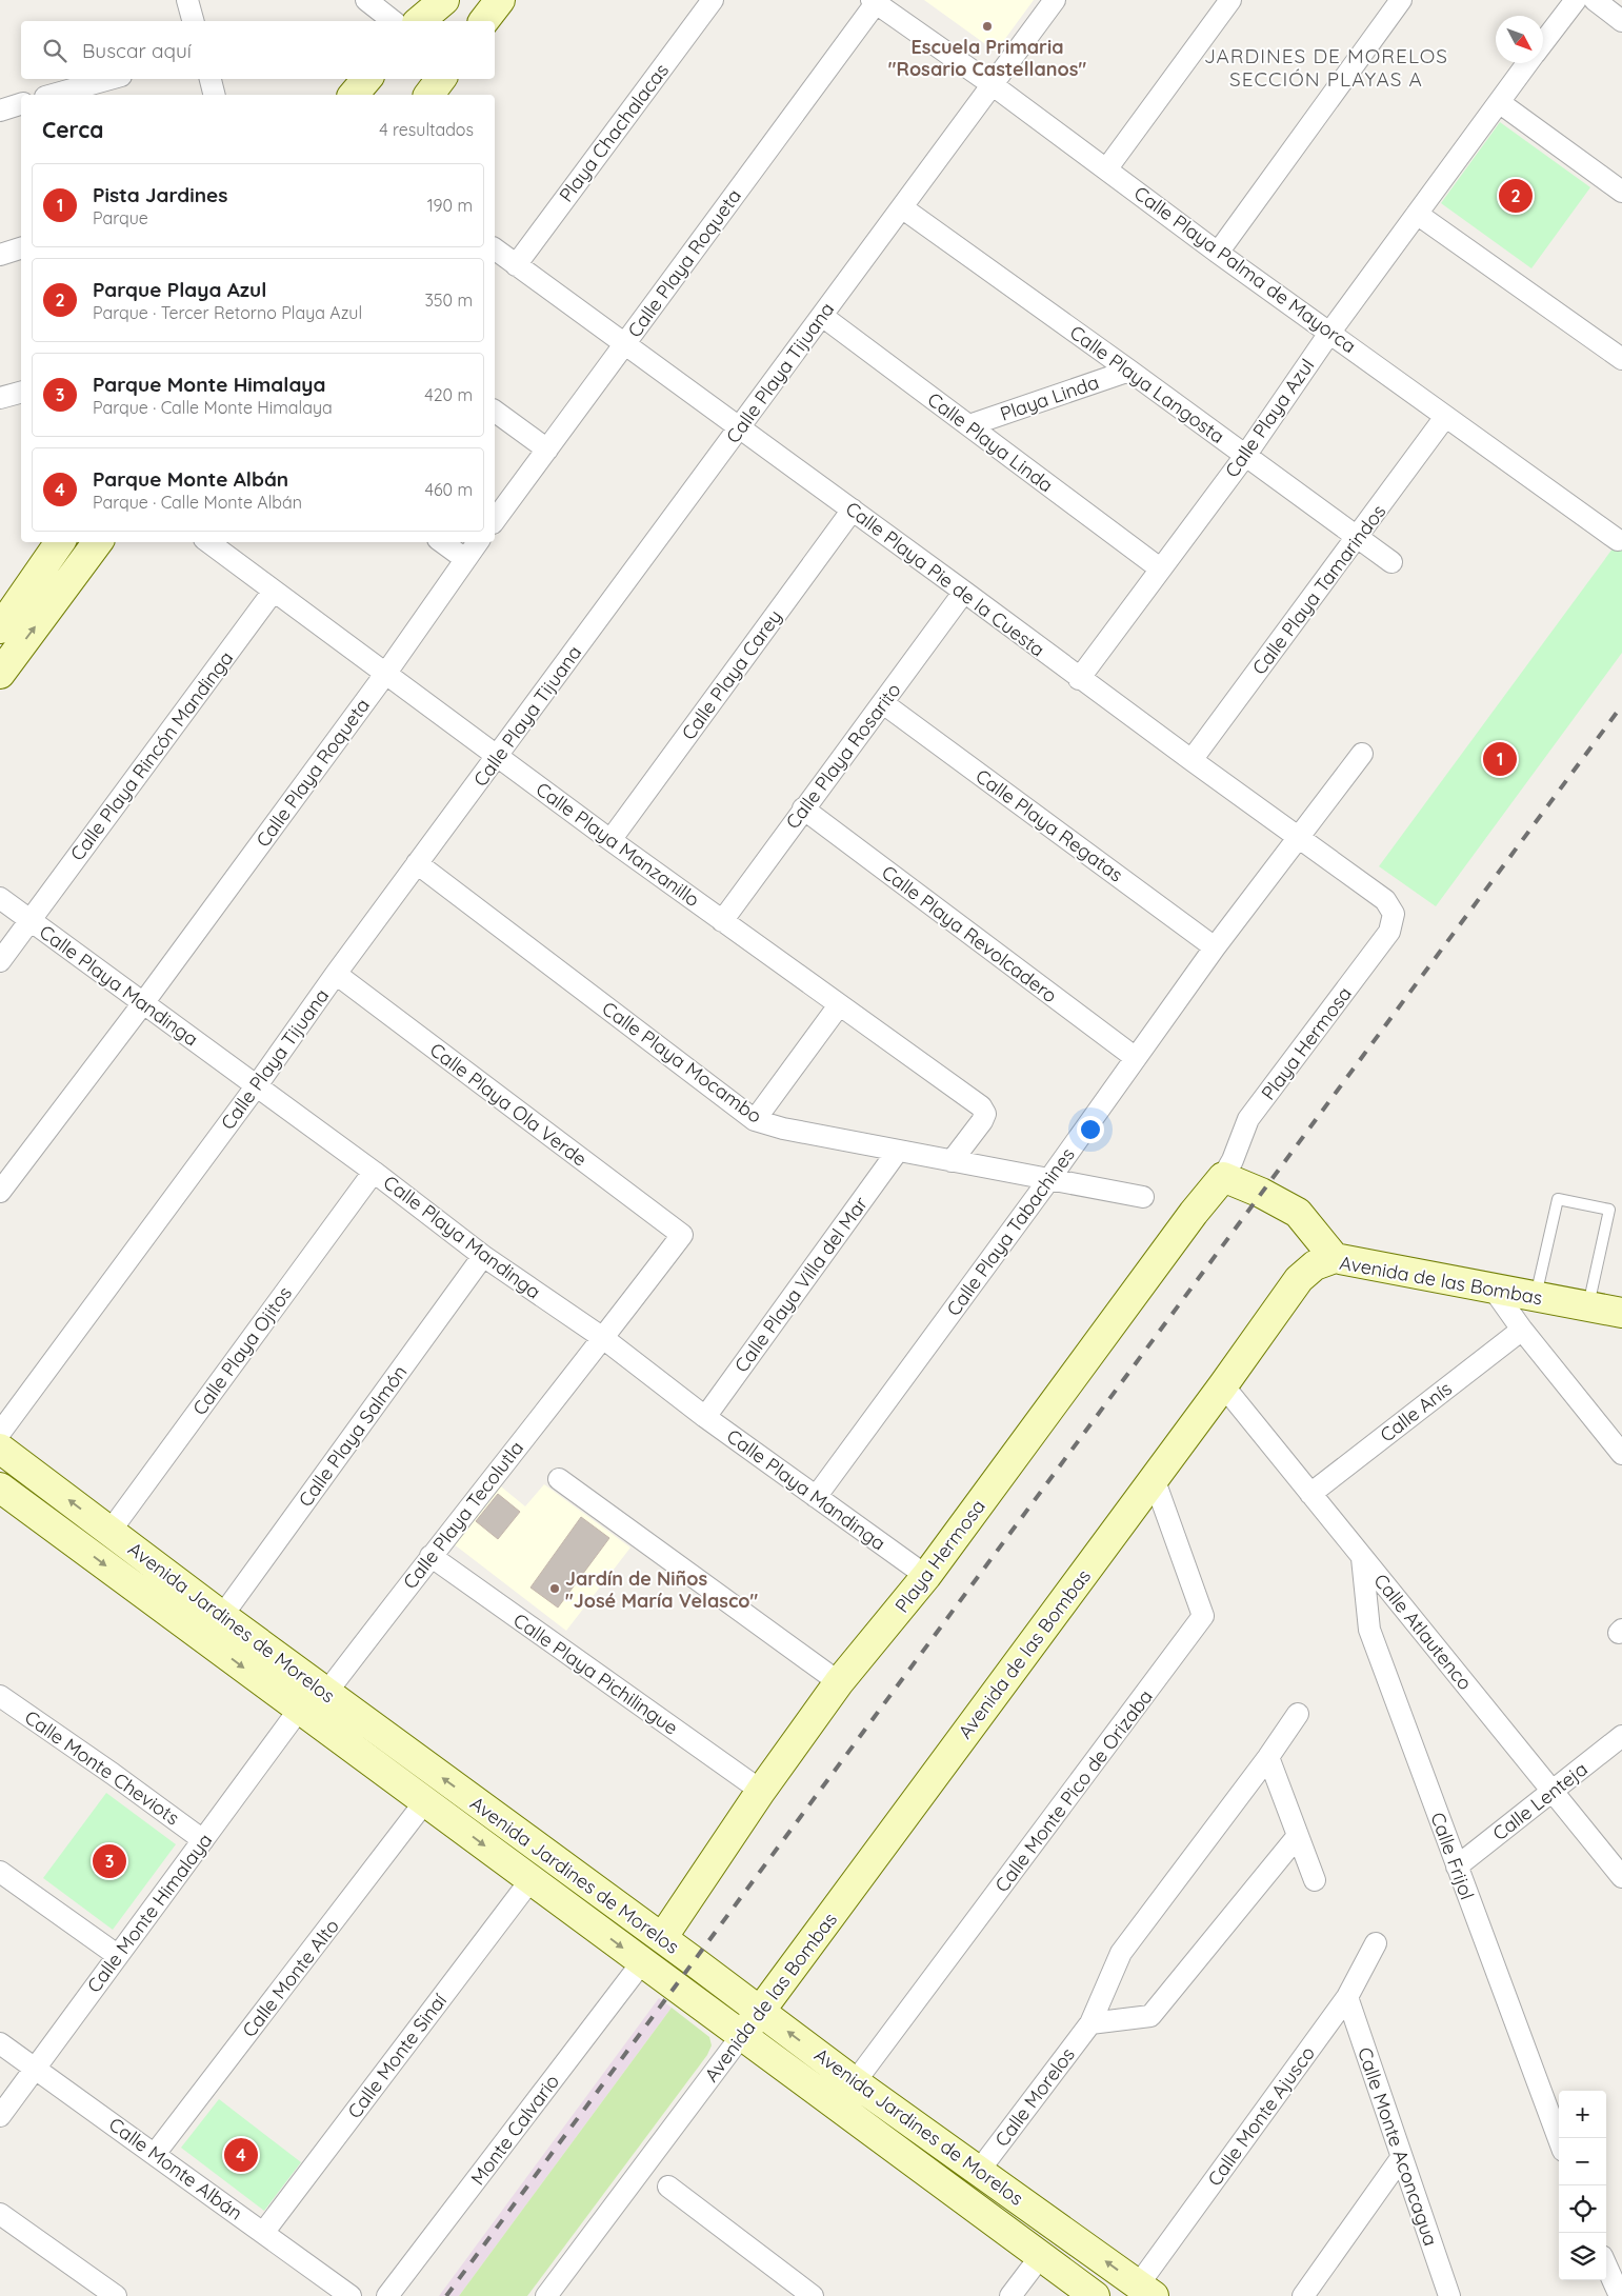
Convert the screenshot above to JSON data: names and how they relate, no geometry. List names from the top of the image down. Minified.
{"streets":{"main road":["Playa Hermosa","Avenida de las Bombas","Avenida Jardines de Morelos"],"street":["Playa Chachalacas","Calle Playa Roqueta","Calle Playa Palma de Mayorca","Calle Playa Tijuana","Calle Playa Langosta","Playa Linda","Calle Playa Azul","Calle Playa Linda","Calle Playa Pie de la Cuesta","Calle Playa Tamarindos","Calle Playa Carey","Calle Playa Rincón Mandinga","Calle Playa Rosarito","Calle Playa Regatas","Calle Playa Manzanillo","Calle Playa Revolcadero","Calle Playa Mandinga","Calle Playa Mocambo","Calle Playa Ola Verde","Calle Playa Tabachines","Calle Playa Villa del Mar","Calle Playa Ojitos","Calle Anís","Calle Playa Salmón","Calle Playa Tecolutla","Calle Atlautenco","Calle Playa Pichilingue","Calle Monte Cheviots","Calle Monte Pico de Orizaba","Calle Lenteja","Calle Frijol","Calle Monte Himalaya","Calle Monte Alto","Calle Monte Sinaí","Calle Morelos","Calle Monte Ajusco","Monte Calvario","Calle Monte Aconcagua","Calle Monte Albán"]},"crossings":[["Playa Chachalacas","Calle Playa Pie de la Cuesta"],["Calle Playa Roqueta","Calle Playa Palma de Mayorca"],["Calle Playa Roqueta","Calle Playa Pie de la Cuesta"],["Calle Playa Roqueta","Calle Playa Manzanillo"],["Calle Playa Roqueta","Calle Playa Mandinga"],["Calle Playa Palma de Mayorca","Calle Playa Tijuana"],["Calle Playa Palma de Mayorca","Calle Playa Azul"],["Calle Playa Palma de Mayorca","Calle Playa Tamarindos"],["Calle Playa Tijuana","Calle Playa Langosta"],["Calle Playa Tijuana","Calle Playa Linda"],["Calle Playa Tijuana","Calle Playa Pie de la Cuesta"],["Calle Playa Tijuana","Calle Playa Manzanillo"],["Calle Playa Tijuana","Calle Playa Mandinga"],["Calle Playa Tijuana","Calle Playa Mocambo"],["Calle Playa Tijuana","Calle Playa Ola Verde"],["Calle Playa Langosta","Playa Linda"],["Calle Playa Langosta","Calle Playa Azul"],["Calle Playa Langosta","Calle Playa Tamarindos"],["Playa Linda","Calle Playa Linda"],["Calle Playa Azul","Calle Playa Linda"],["Calle Playa Azul","Calle Playa Pie de la Cuesta"],["Calle Playa Pie de la Cuesta","Calle Playa Tamarindos"],["Calle Playa Pie de la Cuesta","Calle Playa Carey"],["Calle Playa Pie de la Cuesta","Calle Playa Rosarito"],["Calle Playa Pie de la Cuesta","Playa Hermosa"],["Calle Playa Pie de la Cuesta","Calle Playa Tabachines"],["Calle Playa Carey","Calle Playa Manzanillo"],["Calle Playa Rincón Mandinga","Calle Playa Manzanillo"],["Calle Playa Rincón Mandinga","Calle Playa Mandinga"],["Calle Playa Rosarito","Calle Playa Regatas"],["Calle Playa Rosarito","Calle Playa Manzanillo"],["Calle Playa Rosarito","Calle Playa Revolcadero"],["Calle Playa Regatas","Calle Playa Tabachines"],["Calle Playa Manzanillo","Calle Playa Mocambo"],["Calle Playa Revolcadero","Calle Playa Tabachines"],["Calle Playa Mandinga","Playa Hermosa"],["Calle Playa Mandinga","Calle Playa Tabachines"],["Calle Playa Mandinga","Calle Playa Villa del Mar"],["Calle Playa Mandinga","Calle Playa Ojitos"],["Calle Playa Mandinga","Calle Playa Salmón"],["Calle Playa Mandinga","Calle Playa Tecolutla"],["Playa Hermosa","Avenida Jardines de Morelos"],["Playa Hermosa","Calle Playa Pichilingue"],["Calle Playa Mocambo","Calle Playa Tabachines"],["Calle Playa Mocambo","Calle Playa Villa del Mar"],["Calle Playa Ola Verde","Calle Playa Tecolutla"],["Avenida de las Bombas","Avenida Jardines de Morelos"],["Avenida de las Bombas","Calle Atlautenco"],["Avenida de las Bombas","Calle Monte Pico de Orizaba"],["Calle Playa Ojitos","Avenida Jardines de Morelos"],["Calle Anís","Calle Atlautenco"],["Calle Playa Salmón","Avenida Jardines de Morelos"],["Calle Playa Tecolutla","Avenida Jardines de Morelos"],["Calle Playa Tecolutla","Calle Playa Pichilingue"],["Avenida Jardines de Morelos","Calle Monte Pico de Orizaba"],["Avenida Jardines de Morelos","Calle Monte Himalaya"],["Avenida Jardines de Morelos","Calle Monte Alto"],["Avenida Jardines de Morelos","Calle Monte Sinaí"],["Avenida Jardines de Morelos","Calle Morelos"],["Avenida Jardines de Morelos","Calle Monte Ajusco"],["Avenida Jardines de Morelos","Monte Calvario"],["Calle Atlautenco","Calle Lenteja"],["Calle Atlautenco","Calle Frijol"],["Calle Monte Cheviots","Calle Monte Himalaya"],["Calle Lenteja","Calle Frijol"],["Calle Monte Himalaya","Calle Monte Albán"],["Calle Monte Alto","Calle Monte Albán"],["Calle Monte Sinaí","Calle Monte Albán"],["Calle Monte Ajusco","Calle Monte Aconcagua"]],"districts":["JARDINES DE MORELOS SECCIÓN PLAYAS A"],"places":["Escuela Primaria \"Rosario Castellanos\"","Jardín de Niños \"José María Velasco\""],"north":"bottom right","page":{"search":"Buscar aquí","heading":["Cerca","4 resultados"],"list":[{"mark":"1","name":"Pista Jardines","note":"Parque","value":"190 m"},{"mark":"2","name":"Parque Playa Azul","note":"Parque · Tercer Retorno Playa Azul","value":"350 m"},{"mark":"3","name":"Parque Monte Himalaya","note":"Parque · Calle Monte Himalaya","value":"420 m"},{"mark":"4","name":"Parque Monte Albán","note":"Parque · Calle Monte Albán","value":"460 m"}],"pins":["2","1","3","4"],"map_buttons":["+","−"]}}
